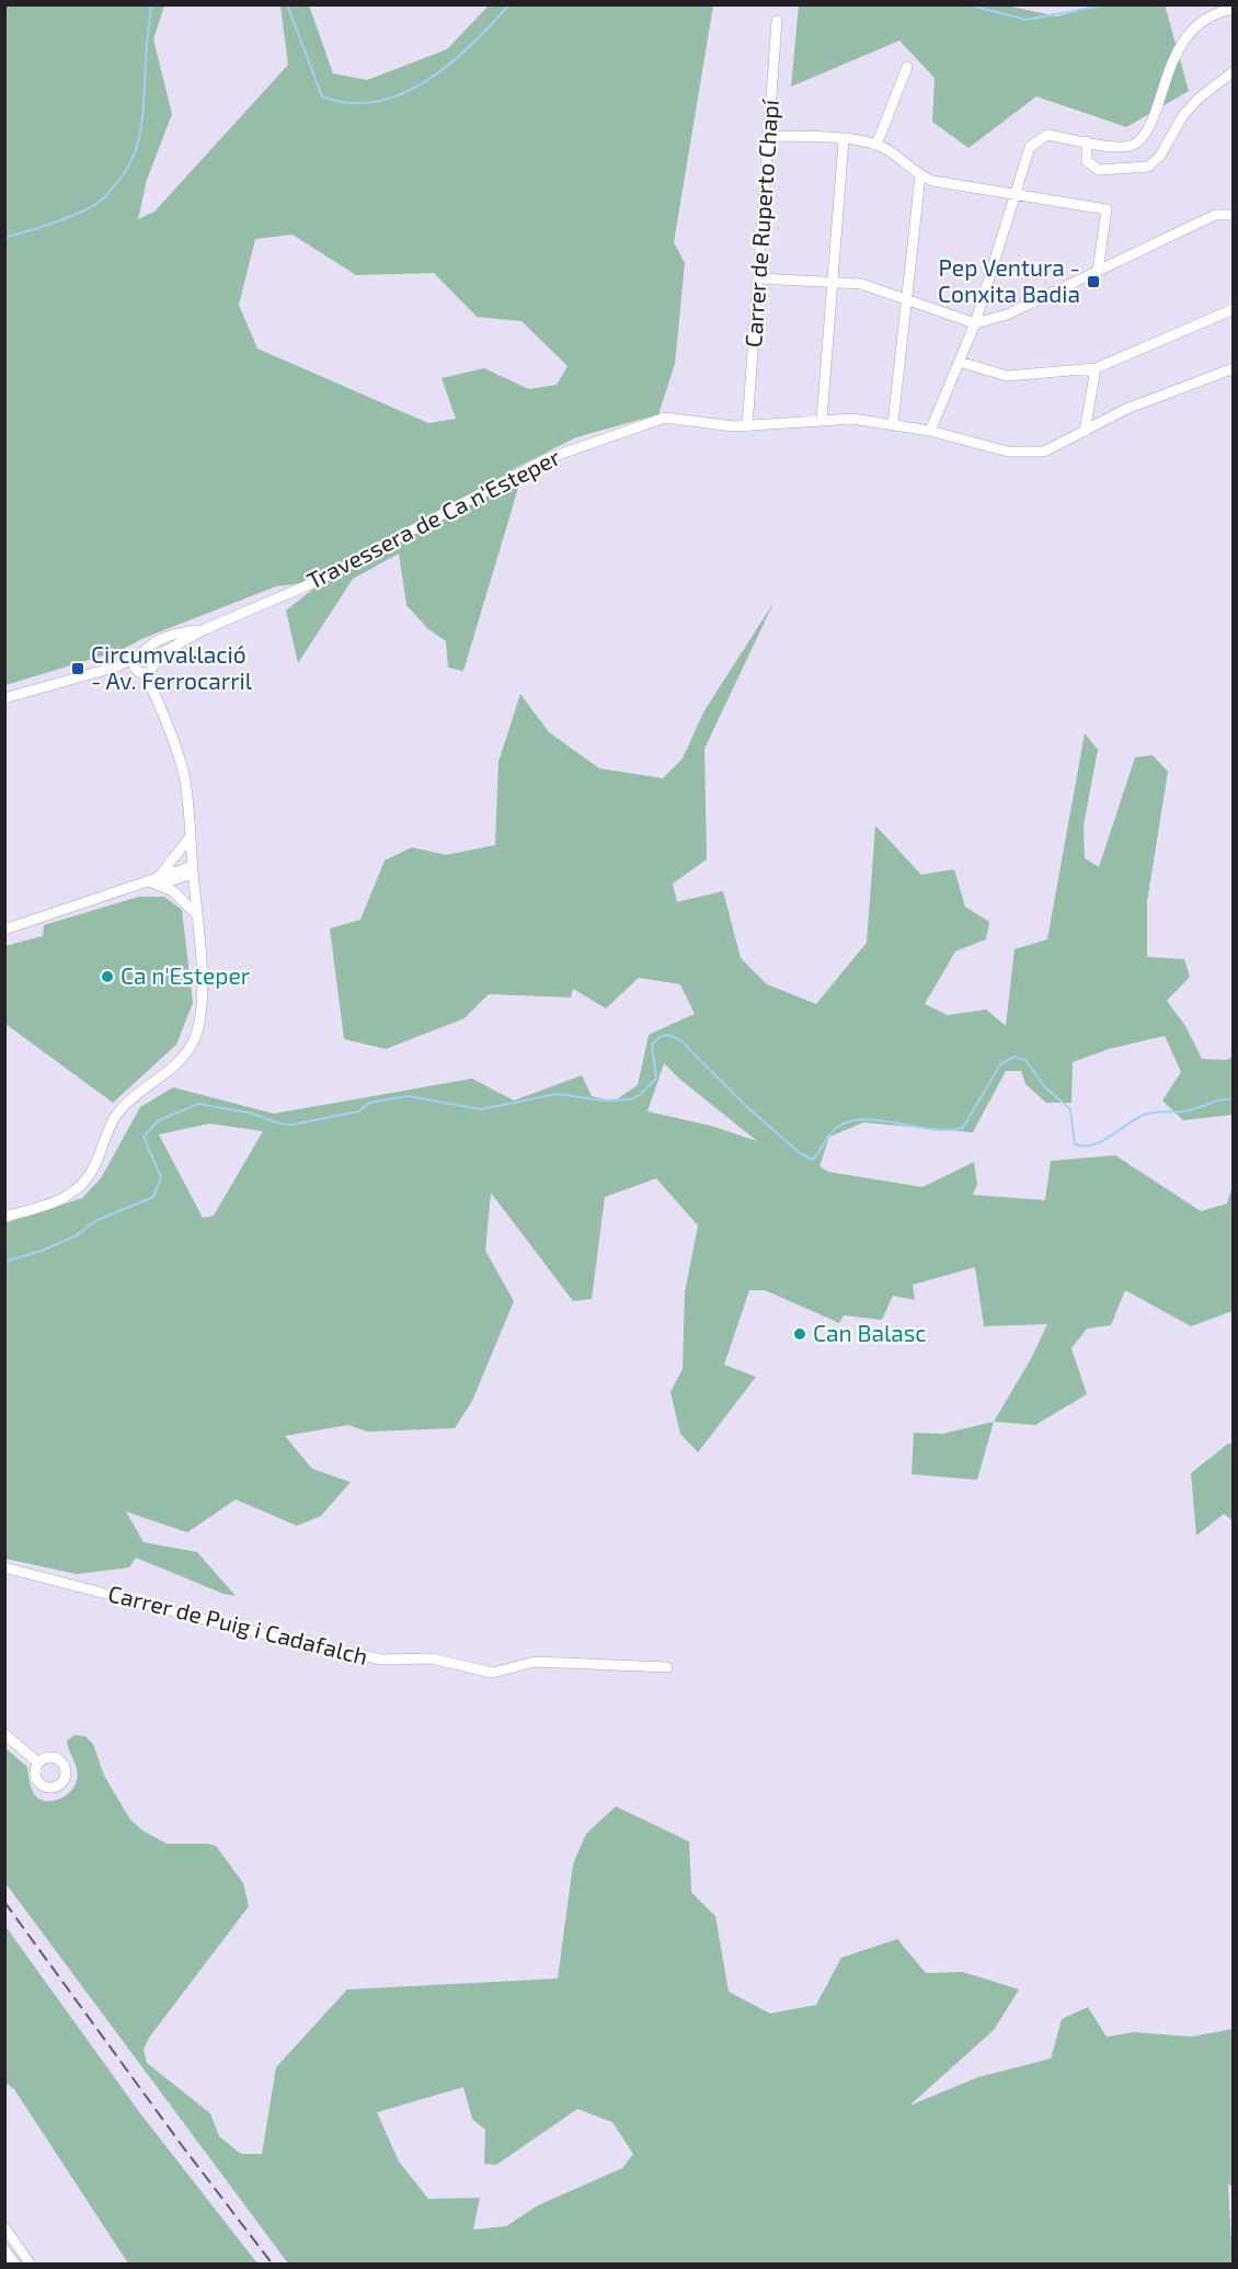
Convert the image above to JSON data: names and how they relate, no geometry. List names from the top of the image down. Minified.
{"streets":{"street":["Carrer de Ruperto Chapí","Travessera de Ca n'Esteper","Carrer de Puig i Cadafalch"]},"crossings":[["Carrer de Ruperto Chapí","Travessera de Ca n'Esteper"]],"places":{"transit":["Pep Ventura - Conxita Badia","Circumval·lació - Av. Ferrocarril"],"other":["Ca n'Esteper","Can Balasc"]}}
